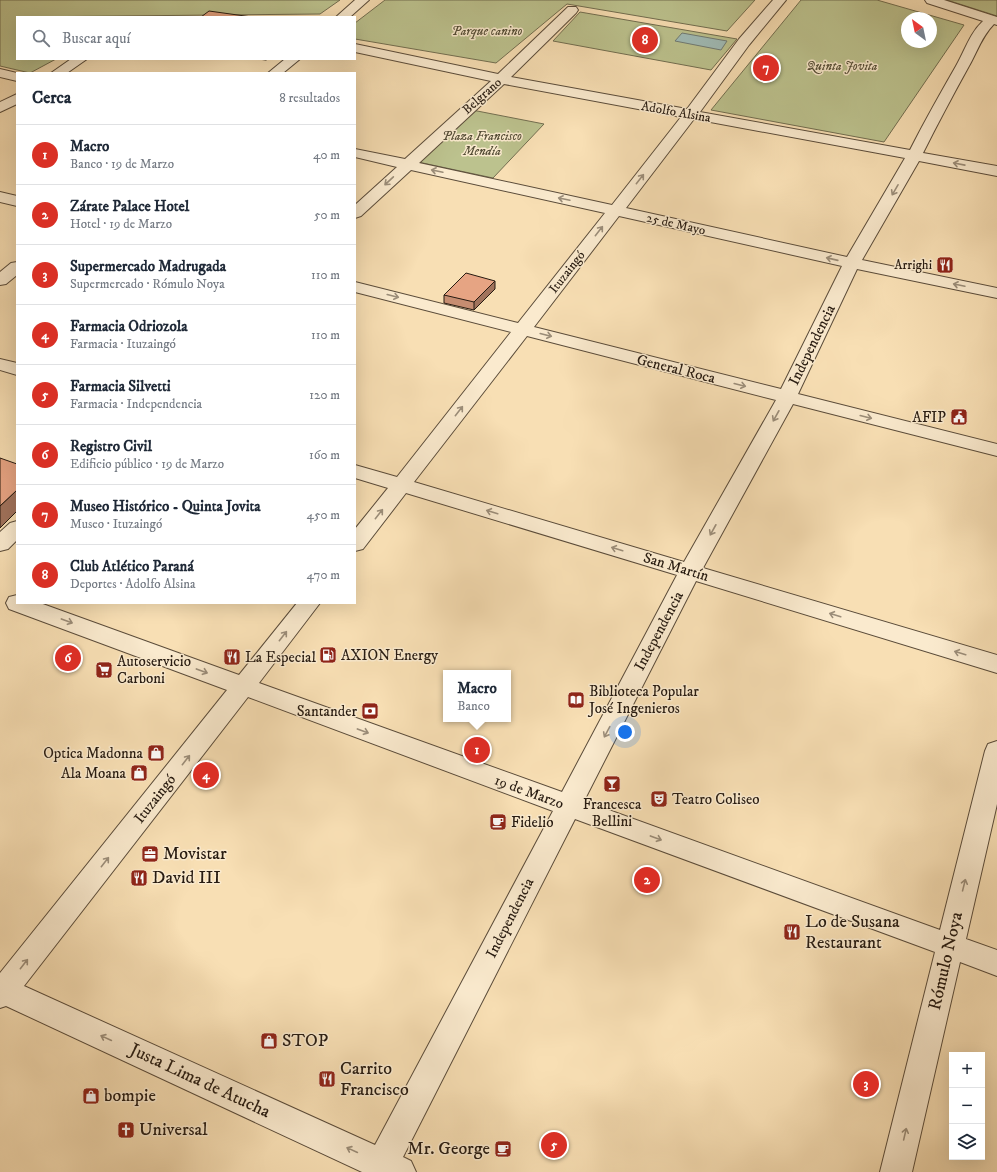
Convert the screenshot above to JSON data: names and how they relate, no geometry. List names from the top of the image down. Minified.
{"streets":{"street":["Belgrano","Adolfo Alsina","25 de Mayo","Ituzaingó","Independencia","General Roca","San Martín","19 de Marzo","Rómulo Noya","Justa Lima de Atucha"]},"crossings":[["Belgrano","Adolfo Alsina"],["Belgrano","25 de Mayo"],["Adolfo Alsina","Ituzaingó"],["Adolfo Alsina","Independencia"],["25 de Mayo","Ituzaingó"],["25 de Mayo","Independencia"],["Ituzaingó","General Roca"],["Ituzaingó","San Martín"],["Ituzaingó","19 de Marzo"],["Ituzaingó","Justa Lima de Atucha"],["Independencia","General Roca"],["Independencia","San Martín"],["Independencia","19 de Marzo"],["Independencia","Justa Lima de Atucha"],["19 de Marzo","Rómulo Noya"]],"one_way":["25 de Mayo","Ituzaingó","Independencia","General Roca","San Martín","19 de Marzo","Rómulo Noya","Justa Lima de Atucha"],"parks":["Parque canino","Quinta Jovita","Plaza Francisco Mendía"],"places":{"restaurant":["Arrighi","La Especial","David III","Lo de Susana Restaurant","Carrito Francisco"],"public building":["AFIP"],"fuel station":["AXION Energy"],"supermarket":["Autoservicio Carboni"],"library":["Biblioteca Popular José Ingenieros"],"bank":["Santander"],"shop":["Optica Madonna","Ala Moana","STOP","bompie"],"bar":["Francesca Bellini"],"theatre":["Teatro Coliseo"],"cafe":["Fidelio","Mr. George"],"office":["Movistar"],"church":["Universal"]},"north":"top left","page":{"search":"Buscar aquí","pins":["8","7","6","1","4","2","3","5"],"heading":["Cerca","8 resultados"],"list":[{"mark":"1","name":"Macro","note":"Banco · 19 de Marzo","value":"40 m"},{"mark":"2","name":"Zárate Palace Hotel","note":"Hotel · 19 de Marzo","value":"50 m"},{"mark":"3","name":"Supermercado Madrugada","note":"Supermercado · Rómulo Noya","value":"110 m"},{"mark":"4","name":"Farmacia Odriozola","note":"Farmacia · Ituzaingó","value":"110 m"},{"mark":"5","name":"Farmacia Silvetti","note":"Farmacia · Independencia","value":"120 m"},{"mark":"6","name":"Registro Civil","note":"Edificio público · 19 de Marzo","value":"160 m"},{"mark":"7","name":"Museo Histórico - Quinta Jovita","note":"Museo · Ituzaingó","value":"450 m"},{"mark":"8","name":"Club Atlético Paraná","note":"Deportes · Adolfo Alsina","value":"470 m"}],"popup":["Macro","Banco"],"map_buttons":["+","−"]}}
